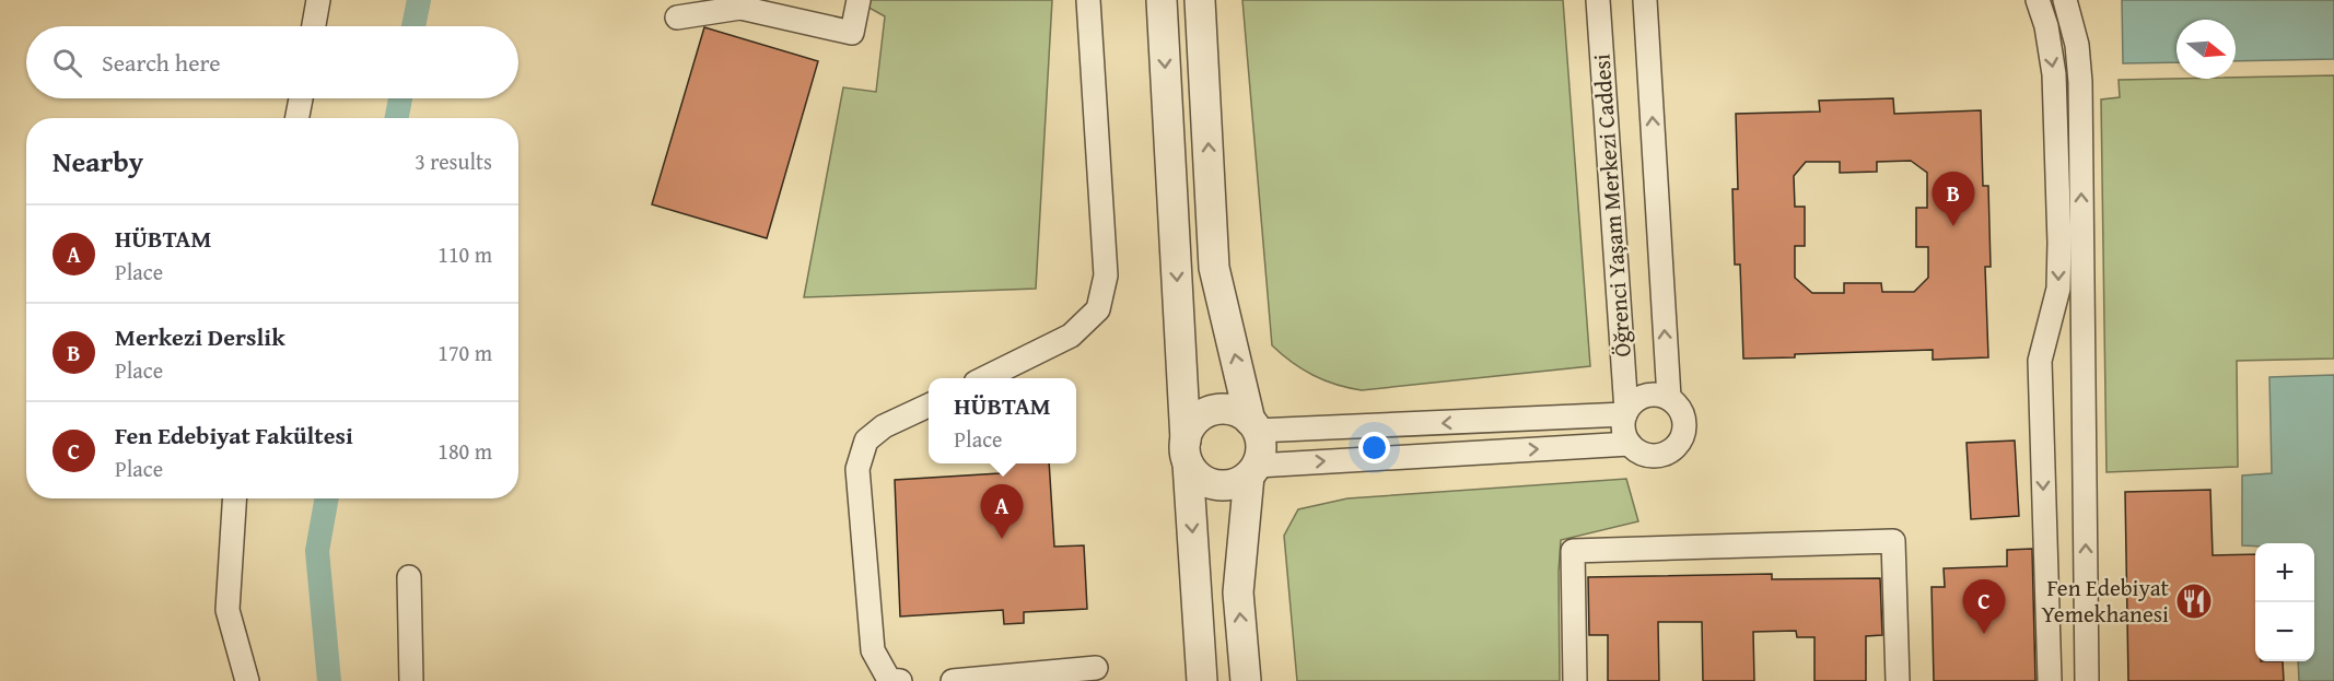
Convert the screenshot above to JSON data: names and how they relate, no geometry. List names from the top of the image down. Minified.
{"streets":{"street":["Öğrenci Yaşam Merkezi Caddesi"]},"places":{"restaurant":["Fen Edebiyat Yemekhanesi"]},"north":"right","page":{"search":"Search here","heading":["Nearby","3 results"],"pins":["B","A","C"],"list":[{"mark":"A","name":"HÜBTAM","note":"Place","value":"110 m"},{"mark":"B","name":"Merkezi Derslik","note":"Place","value":"170 m"},{"mark":"C","name":"Fen Edebiyat Fakültesi","note":"Place","value":"180 m"}],"popup":["HÜBTAM","Place"],"map_buttons":["+","−"]}}
